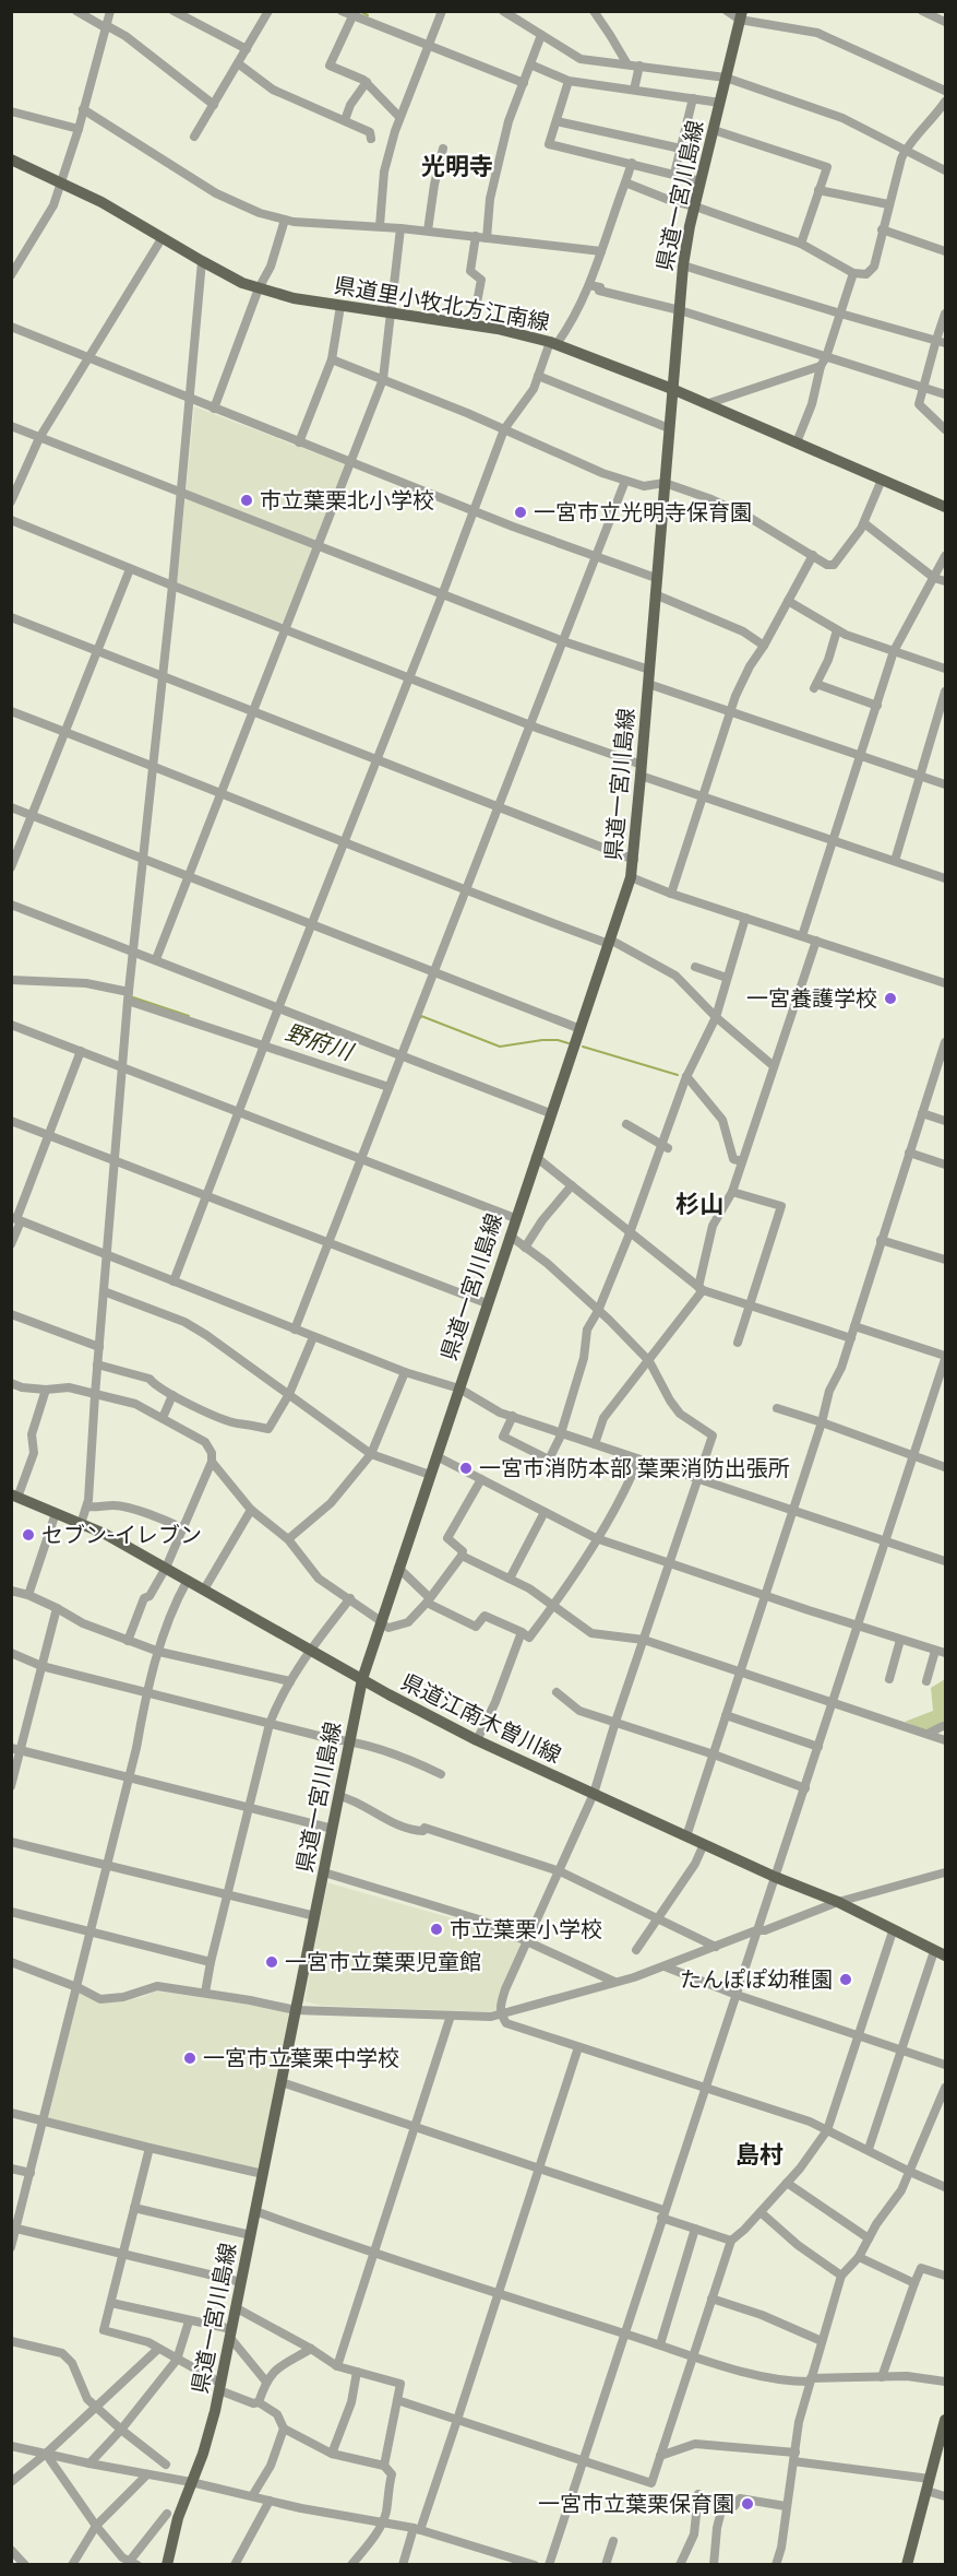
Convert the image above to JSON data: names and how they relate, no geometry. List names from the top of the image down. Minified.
{"streets":{"main road":["県道一宮川島線","県道里小牧北方江南線","県道江南木曽川線"]},"crossings":[["県道一宮川島線","県道里小牧北方江南線"],["県道一宮川島線","県道江南木曽川線"]],"districts":["光明寺","杉山","島村"],"water":["野府川"],"places":["市立葉栗北小学校","一宮市立光明寺保育園","一宮養護学校","一宮市消防本部 葉栗消防出張所","セブン-イレブン","市立葉栗小学校","一宮市立葉栗児童館","たんぽぽ幼稚園","一宮市立葉栗中学校","一宮市立葉栗保育園"]}
